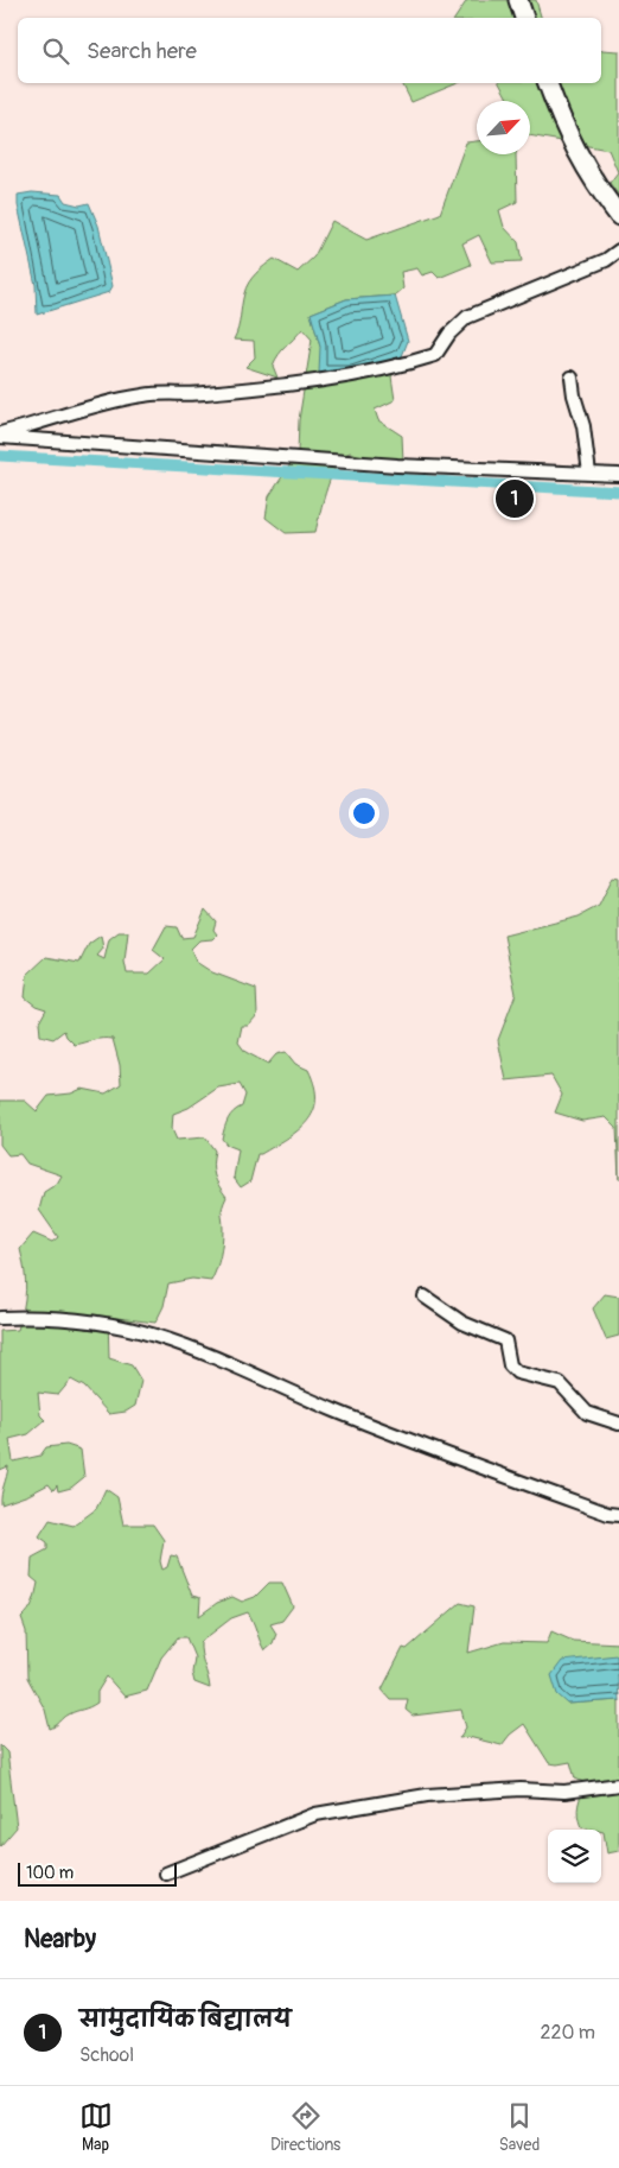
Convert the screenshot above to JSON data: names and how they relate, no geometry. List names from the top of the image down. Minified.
{"scale_bar":"100 m","north":"top right","page":{"search":"Search here","pins":"1","scale":"100 m","heading":"Nearby","list":[{"mark":"1","name":"सामुदायिक बिद्यालय","note":"School","value":"220 m"}],"nav":["Map","Directions","Saved"]}}
